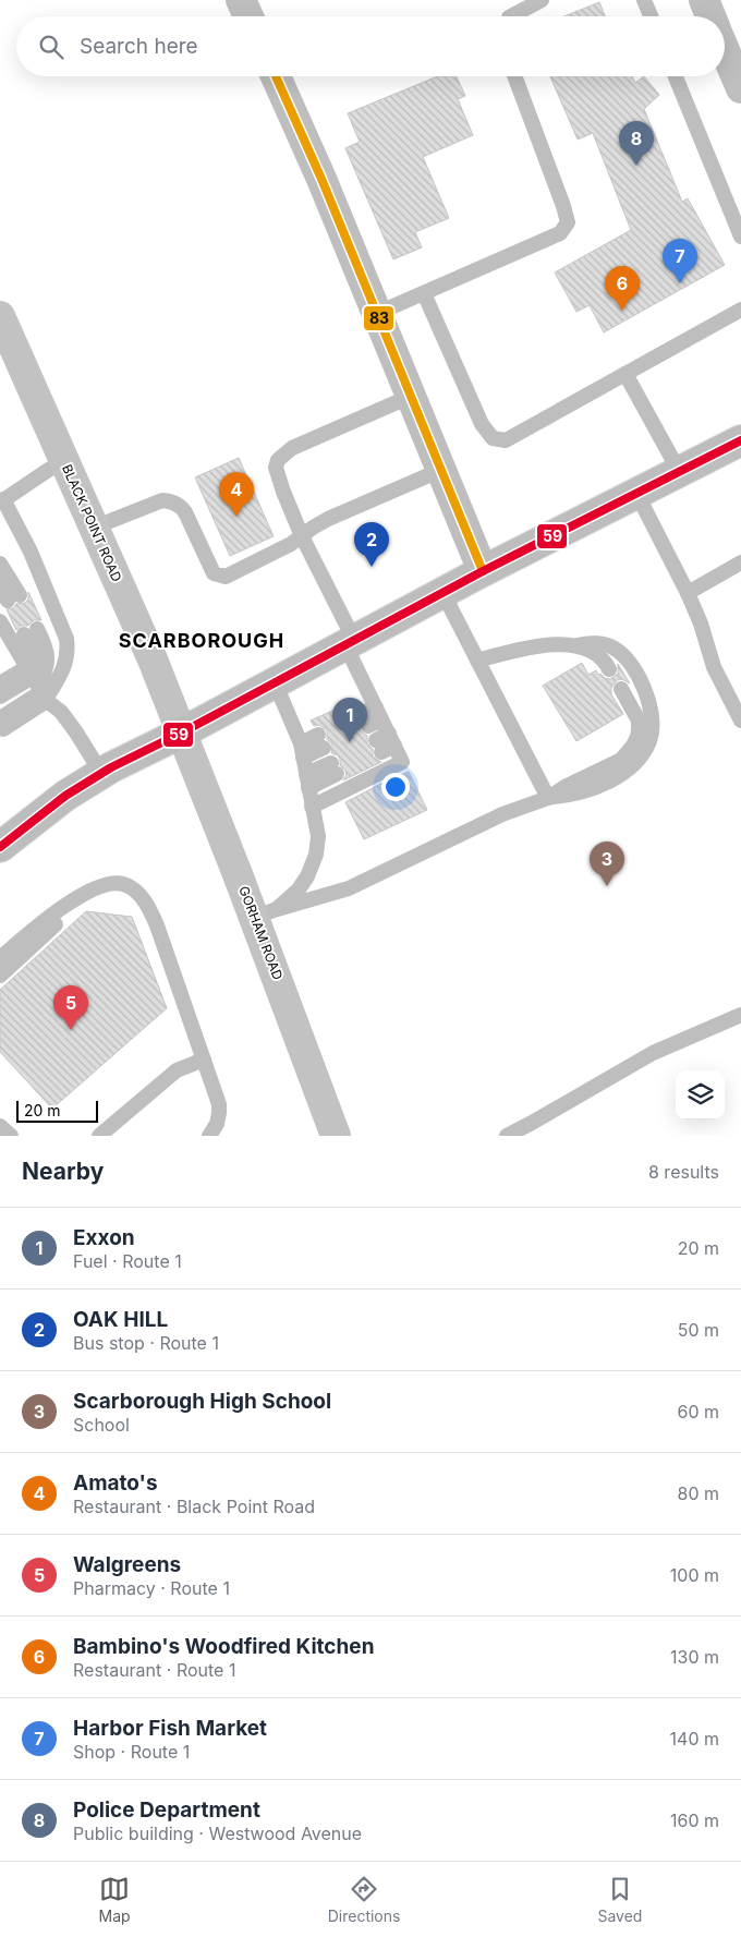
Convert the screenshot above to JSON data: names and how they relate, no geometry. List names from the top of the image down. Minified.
{"streets":{"main road":["BLACK POINT ROAD","GORHAM ROAD"]},"crossings":[["BLACK POINT ROAD","GORHAM ROAD"]],"districts":["SCARBOROUGH"],"lines":["transit line 83","transit line 59"],"scale_bar":"20 m","page":{"search":"Search here","pins":["8","7","6","4","2","1","3","5"],"scale":"20 m","heading":["Nearby","8 results"],"list":[{"mark":"1","name":"Exxon","note":"Fuel · Route 1","value":"20 m"},{"mark":"2","name":"OAK HILL","note":"Bus stop · Route 1","value":"50 m"},{"mark":"3","name":"Scarborough High School","note":"School","value":"60 m"},{"mark":"4","name":"Amato's","note":"Restaurant · Black Point Road","value":"80 m"},{"mark":"5","name":"Walgreens","note":"Pharmacy · Route 1","value":"100 m"},{"mark":"6","name":"Bambino's Woodfired Kitchen","note":"Restaurant · Route 1","value":"130 m"},{"mark":"7","name":"Harbor Fish Market","note":"Shop · Route 1","value":"140 m"},{"mark":"8","name":"Police Department","note":"Public building · Westwood Avenue","value":"160 m"}],"nav":["Map","Directions","Saved"]}}
